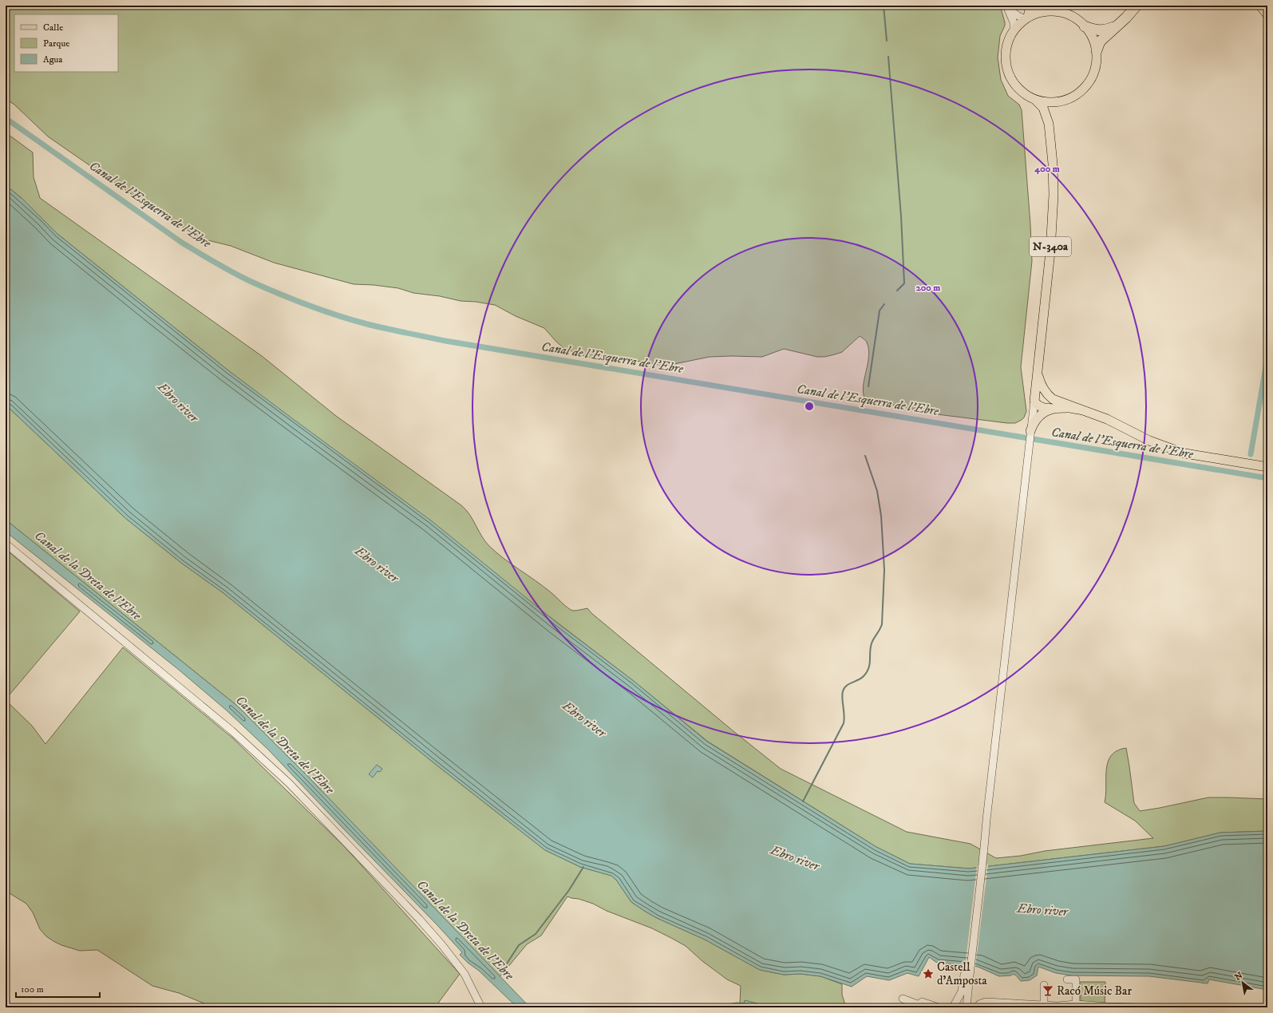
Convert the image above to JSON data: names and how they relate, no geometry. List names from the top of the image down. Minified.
{"streets":{"main road":["N-340a"]},"water":["Canal de l'Esquerra de l'Ebre","Ebro river","Canal de la Dreta de l'Ebre"],"places":{"place":["Castell d'Amposta"],"bar":["Racó Músic Bar"]},"legend":["Calle","Parque","Agua"],"scale_bar":"100 m","north":"top left","rings":["400 m","200 m"]}
